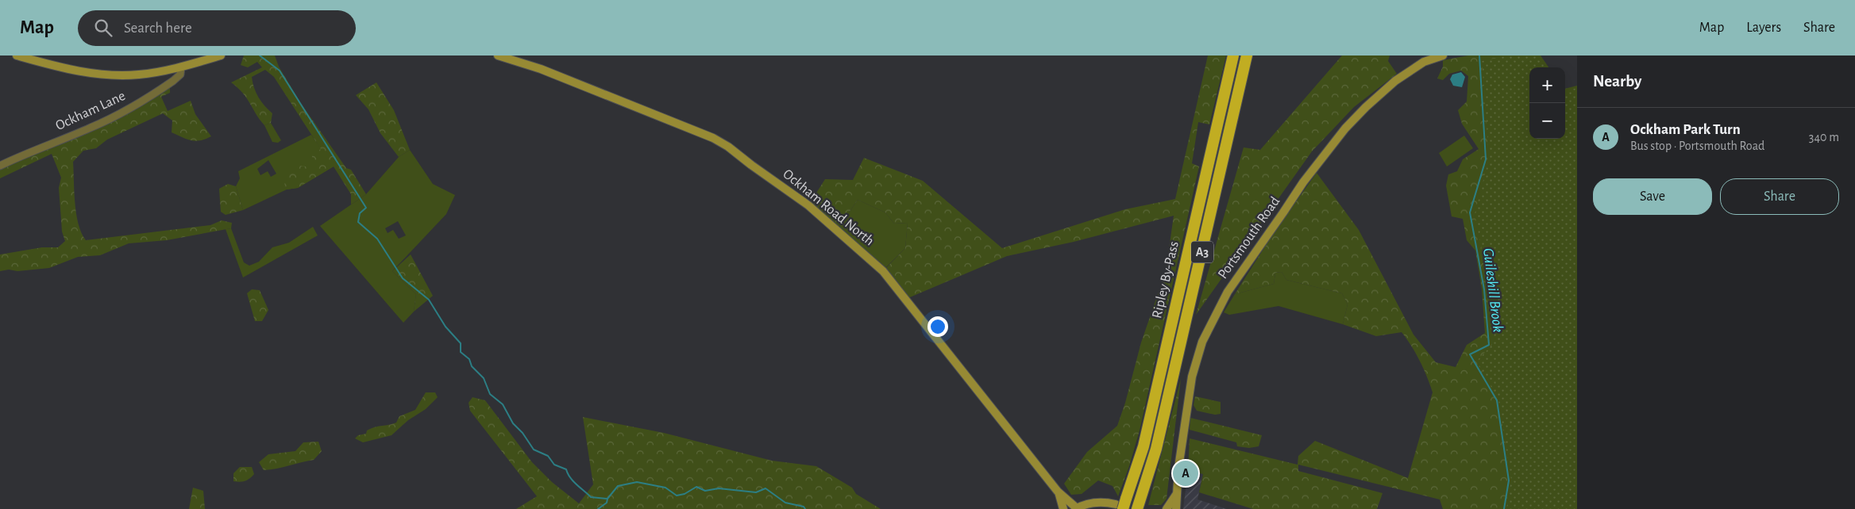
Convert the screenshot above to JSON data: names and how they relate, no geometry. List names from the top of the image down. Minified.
{"streets":{"highway":["A3","Ripley By-Pass"],"main road":["Ockham Road North","Portsmouth Road"],"street":["Ockham Lane"]},"water":["Guileshill Brook"],"page":{"header":"Map","search":"Search here","nav":["Map","Layers","Share"],"heading":"Nearby","map_buttons":["+","−"],"list":[{"mark":"A","name":"Ockham Park Turn","note":"Bus stop · Portsmouth Road","value":"340 m"}],"buttons":["Save","Share"],"pins":"A"}}
